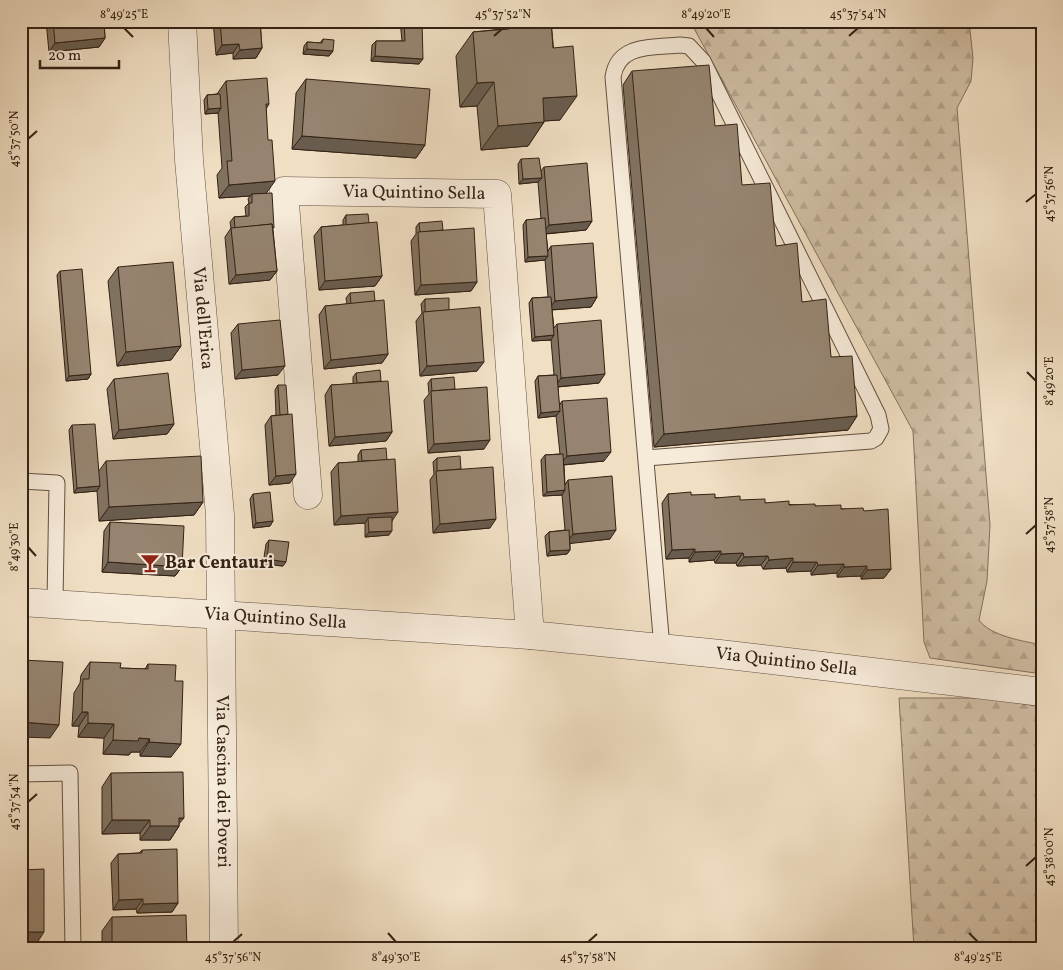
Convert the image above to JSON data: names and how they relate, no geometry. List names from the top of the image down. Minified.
{"streets":{"street":["Via Quintino Sella","Via dell'Erica","Via Cascina dei Poveri"]},"crossings":[["Via Quintino Sella","Via dell'Erica"],["Via Quintino Sella","Via Cascina dei Poveri"],["Via dell'Erica","Via Cascina dei Poveri"]],"places":{"bar":["Bar Centauri"]},"scale_bar":"20 m","coordinates":["8°49'25\"E","45°37'52\"N","8°49'20\"E","45°37'54\"N","45°37'50\"N","45°37'56\"N","45°37'58\"N","8°49'30\"E","45°38'00\"N"]}
